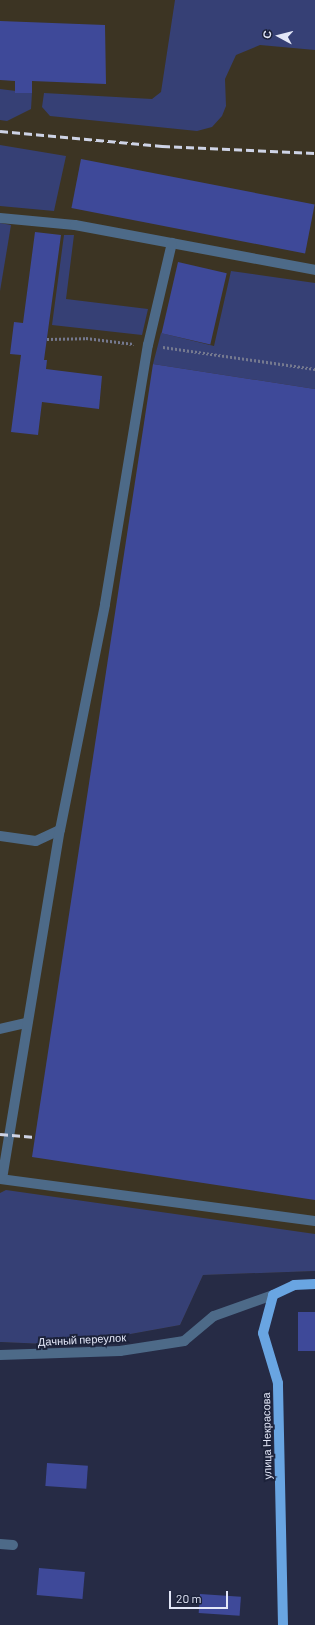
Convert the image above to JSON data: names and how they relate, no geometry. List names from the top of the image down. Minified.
{"streets":{"main road":["улица Некрасова"],"street":["Дачный переулок"]},"crossings":[["Дачный переулок","улица Некрасова"]],"scale_bar":"20 m","north":"left"}
